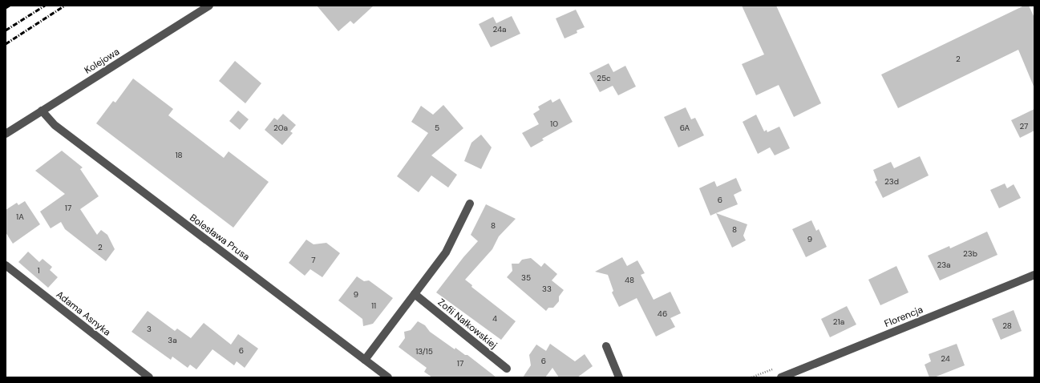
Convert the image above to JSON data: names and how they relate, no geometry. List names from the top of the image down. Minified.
{"streets":{"street":["Kolejowa","Bolesława Prusa","Adama Asnyka","Florencja","Zofii Nałkowskiej"]},"crossings":[["Kolejowa","Bolesława Prusa"]],"house_numbers":["24a","2","25c","10","27","20a","5","6A","18","23d","6","17","1A","8","8","9","2","23b","7","23a","1","35","48","33","9","11","46","4","21a","28","3","3a","6","13/15","24","6","17"]}
